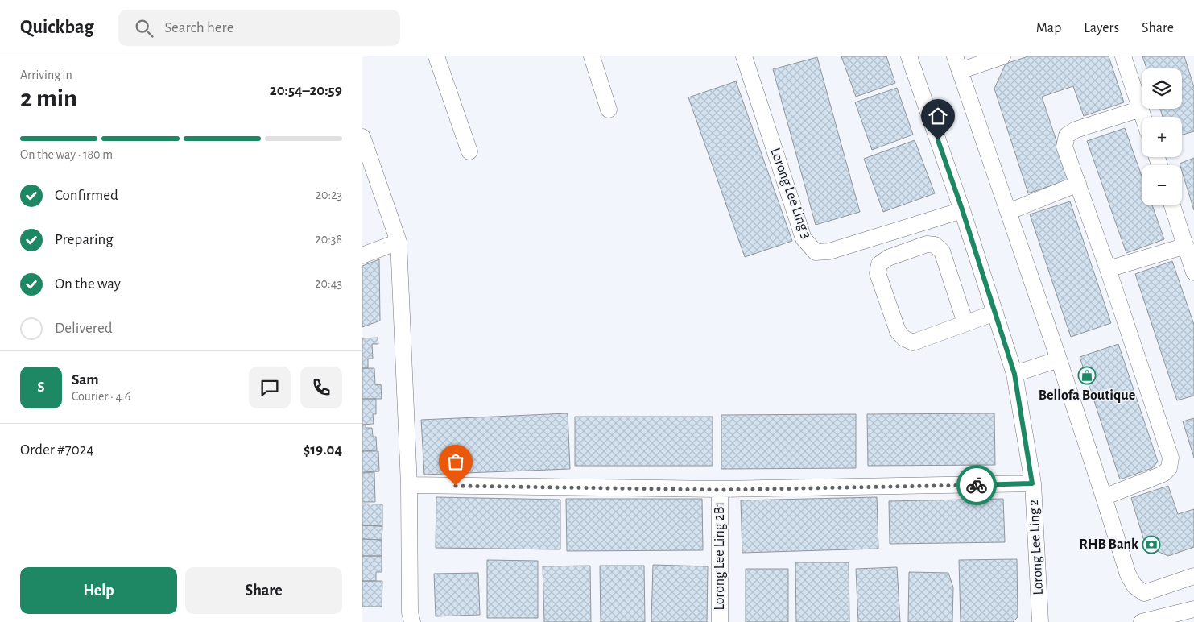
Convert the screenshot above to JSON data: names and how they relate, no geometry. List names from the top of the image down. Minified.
{"streets":{"street":["Lorong Lee Ling 3","Lorong Lee Ling 2","Lorong Lee Ling 2B1"]},"crossings":[["Lorong Lee Ling 3","Lorong Lee Ling 2"]],"places":{"shop":["Bellofa Boutique"],"bank":["RHB Bank"]},"page":{"header":"Quickbag","search":"Search here","nav":["Map","Layers","Share"],"heading":["2 min","Arriving in","20:54–20:59"],"panel":["Sam","Courier · 4.6","Order #7024","$19.04"],"map_buttons":["+","−"],"bar":"On the way · 180 m","list":[["Confirmed","20:23"],["Preparing","20:38"],["On the way","20:43"],"Delivered"],"round":"S","buttons":["Help","Share"]}}
